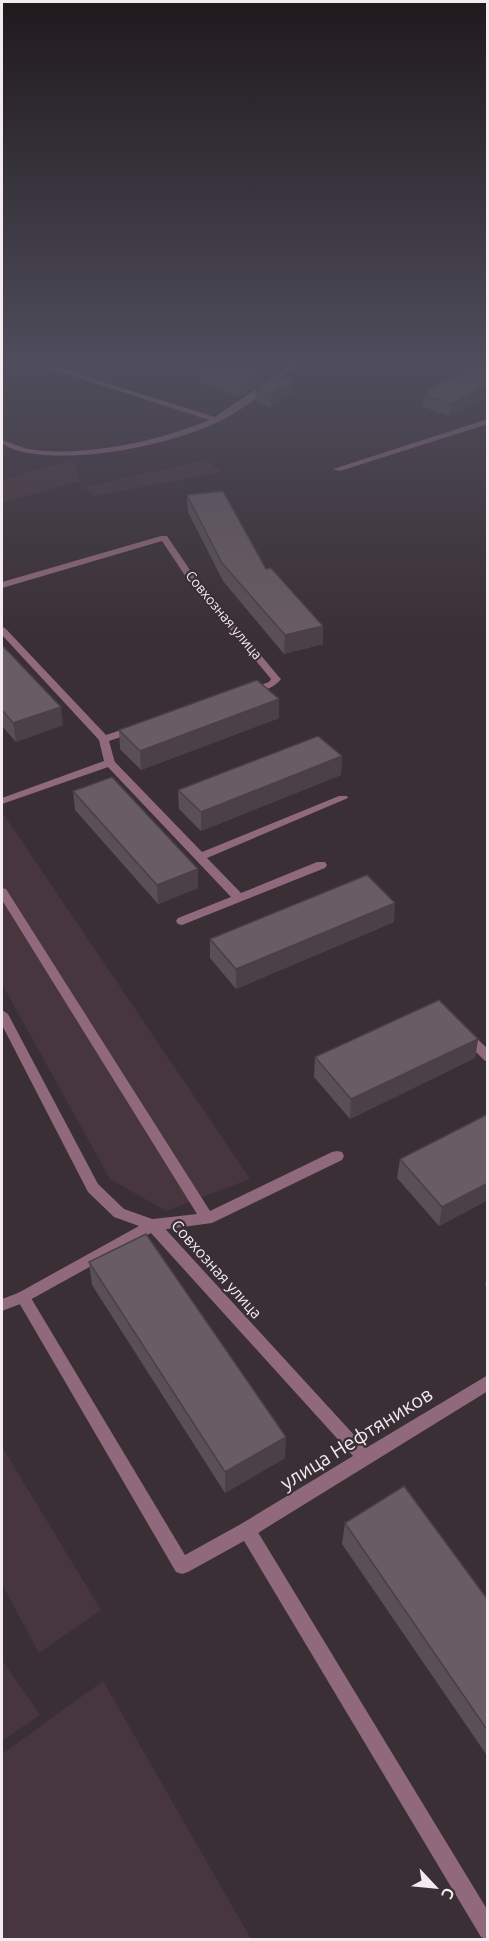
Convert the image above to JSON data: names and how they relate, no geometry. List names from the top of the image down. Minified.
{"streets":{"street":["Совхозная улица","улица Нефтяников"]},"crossings":[["Совхозная улица","улица Нефтяников"]],"north":"bottom right"}
